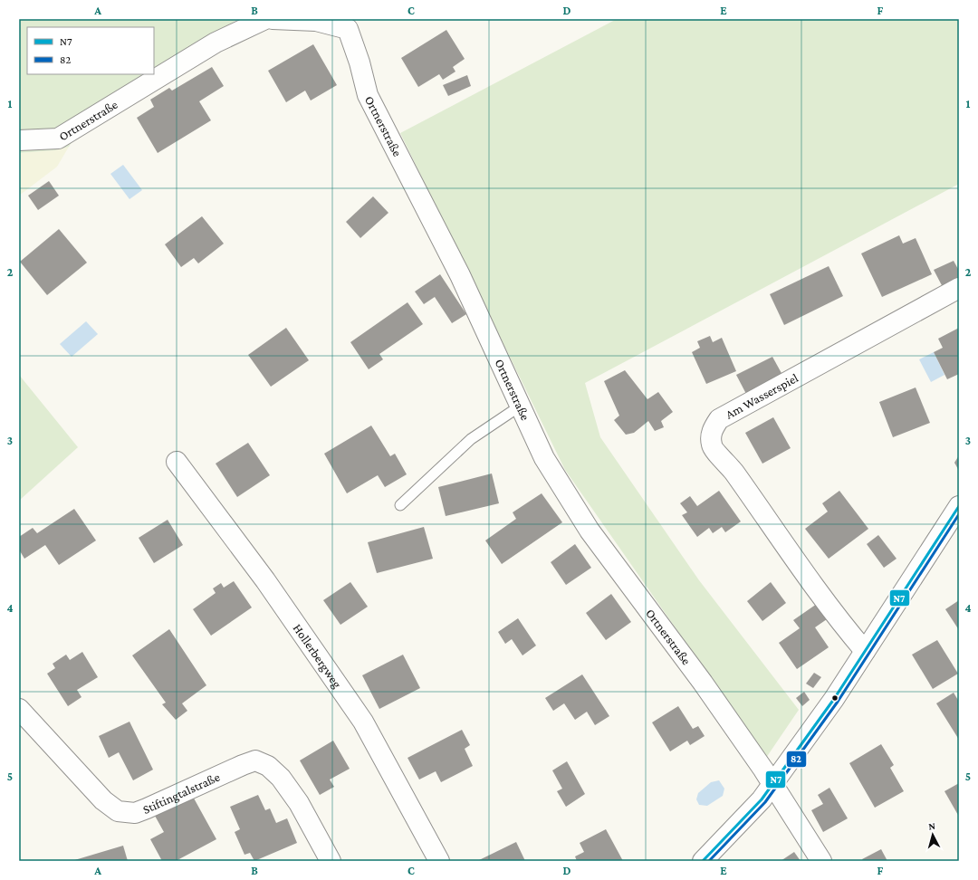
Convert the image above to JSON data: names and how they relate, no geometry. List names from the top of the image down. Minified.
{"streets":{"street":["Ortnerstraße","Am Wasserspiel","Hollerbergweg","Stiftingtalstraße"]},"lines":["transit line N7","transit line 82"],"legend":["N7","82"],"north":"top","grid":{"columns":["A","B","C","D","E","F"],"rows":["1","2","3","4","5"]}}
